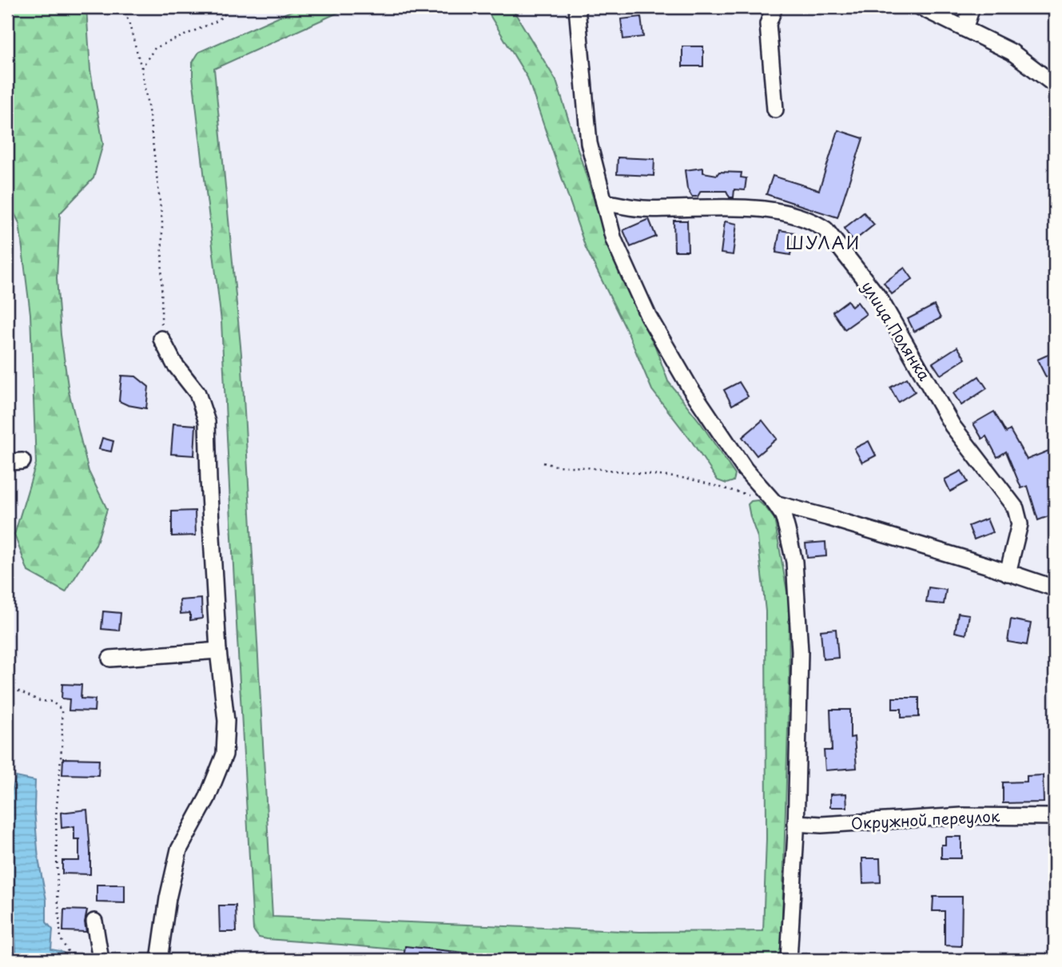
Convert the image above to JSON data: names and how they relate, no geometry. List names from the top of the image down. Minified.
{"streets":{"street":["улица Полянка","Окружной переулок"]},"districts":["ШУЛАИ"]}
